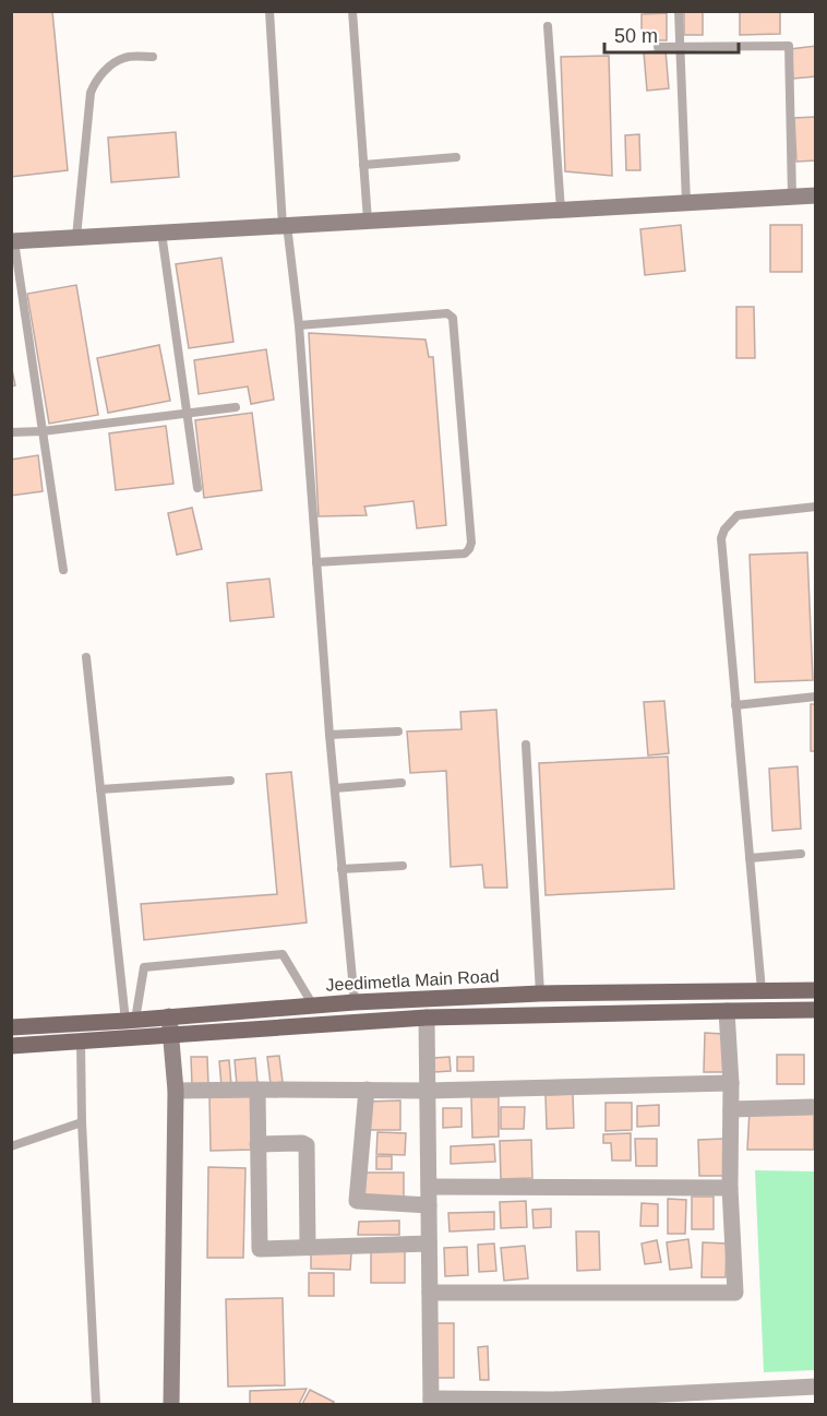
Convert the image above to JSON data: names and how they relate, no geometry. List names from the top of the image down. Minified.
{"streets":{"main road":["Jeedimetla Main Road"]},"scale_bar":"50 m"}
